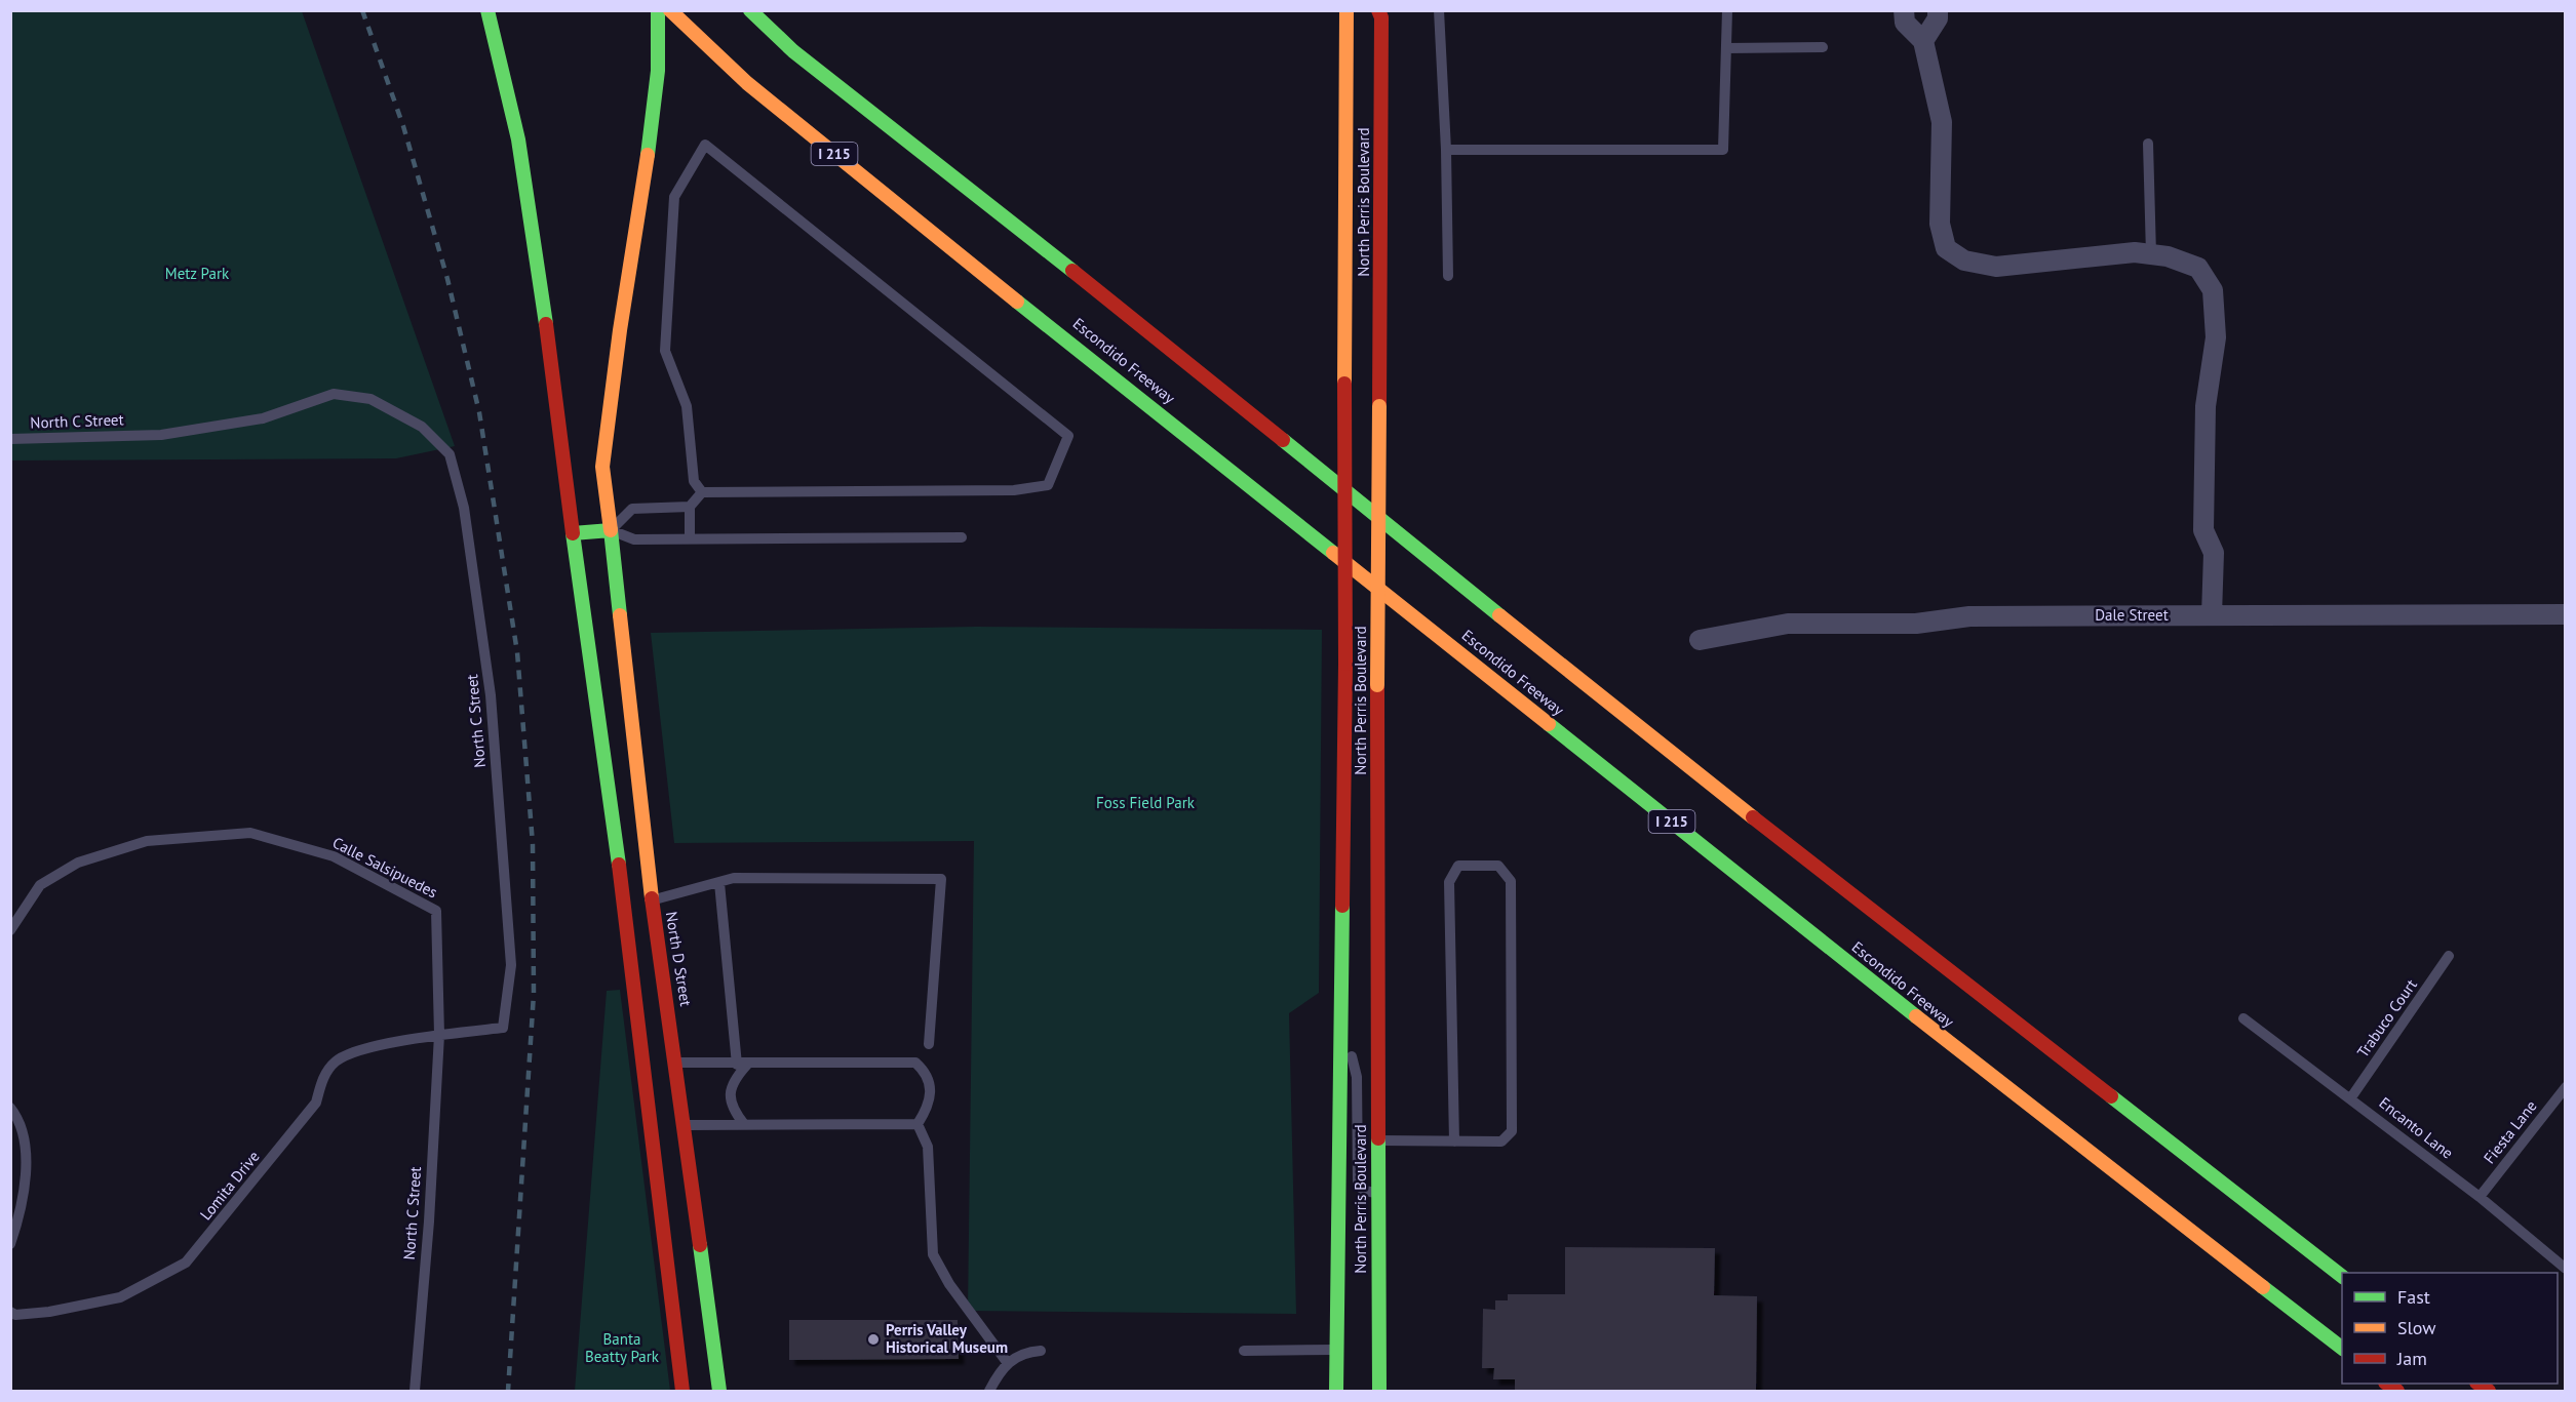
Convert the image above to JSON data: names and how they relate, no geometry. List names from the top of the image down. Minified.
{"streets":{"main road":["I 215","North Perris Boulevard","Escondido Freeway","North D Street"],"street":["Dale Street"],"lane":["North C Street","Calle Salsipuedes","Trabuco Court","Encanto Lane","Fiesta Lane","Lomita Drive"]},"crossings":[["North C Street","Calle Salsipuedes"],["North C Street","Lomita Drive"],["Calle Salsipuedes","Lomita Drive"],["Trabuco Court","Encanto Lane"],["Encanto Lane","Fiesta Lane"]],"parks":["Metz Park","Foss Field Park","Banta Beatty Park"],"places":["Perris Valley Historical Museum"],"legend":["Fast","Slow","Jam"]}
